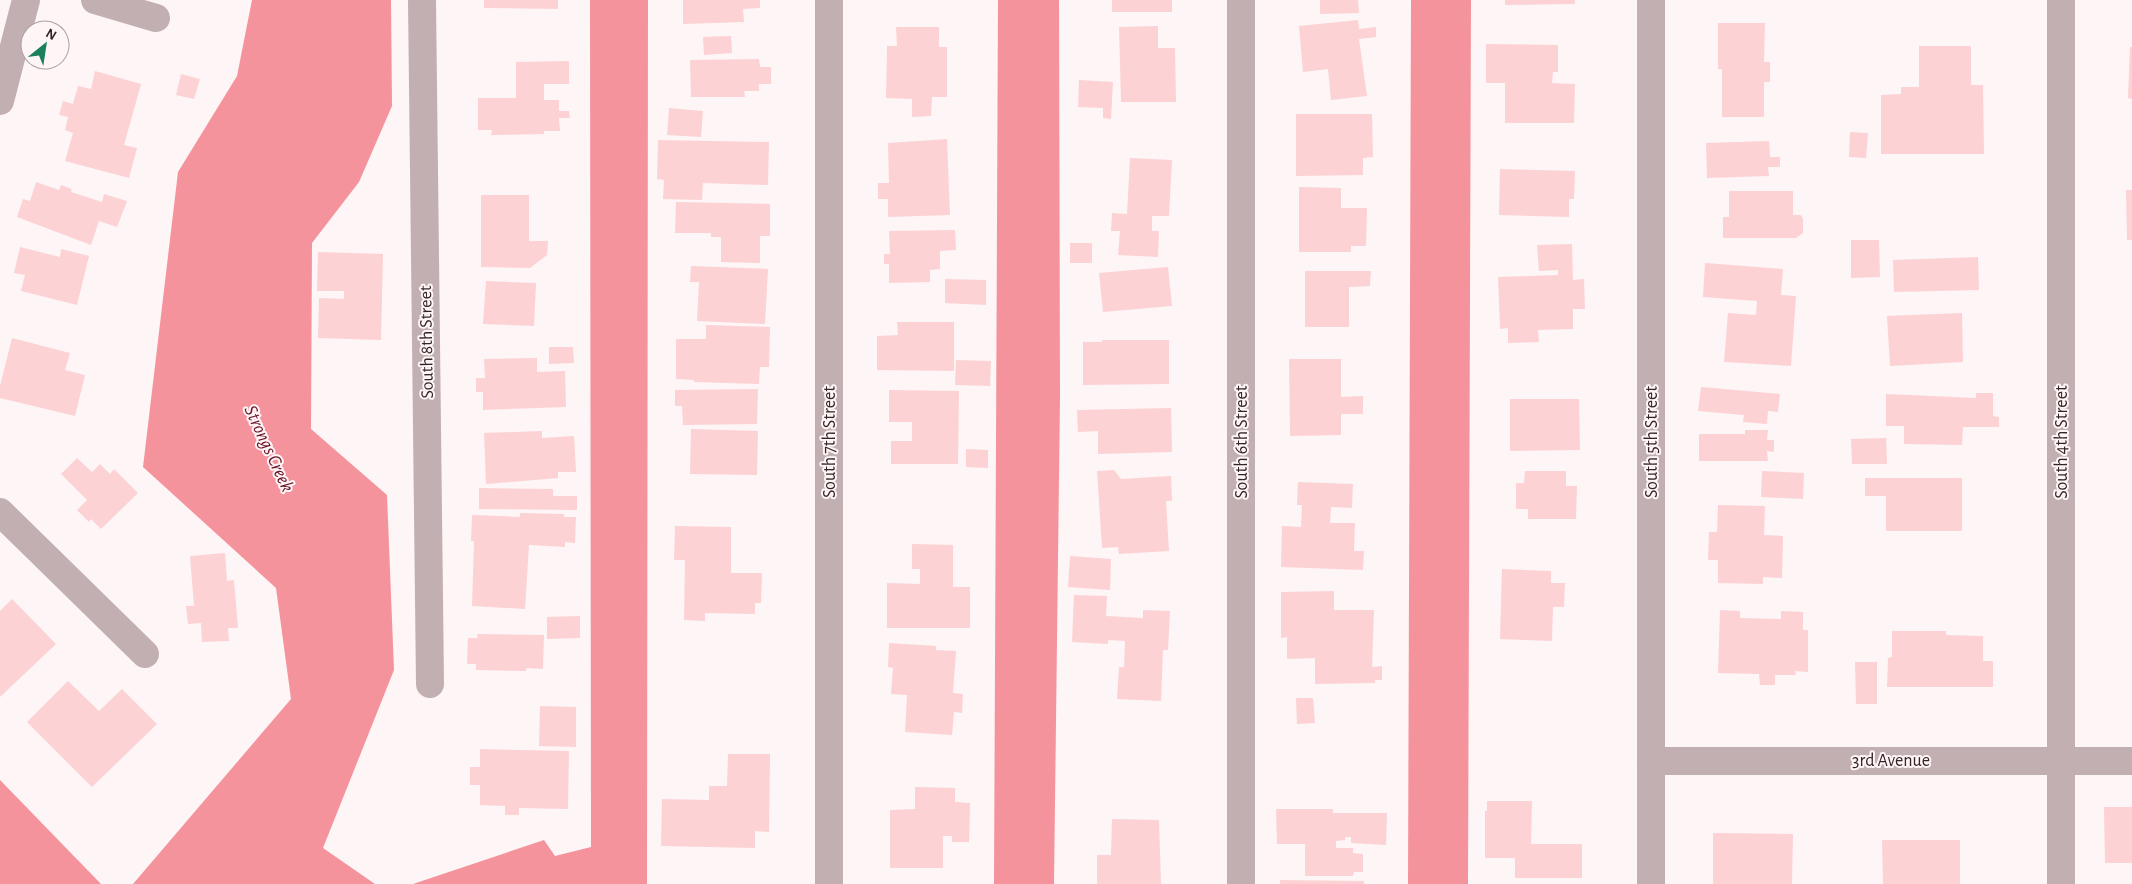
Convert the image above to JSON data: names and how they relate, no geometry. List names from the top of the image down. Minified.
{"streets":{"street":["South 8th Street","South 7th Street","South 6th Street","South 5th Street","South 4th Street","3rd Avenue"]},"crossings":[["South 5th Street","3rd Avenue"],["South 4th Street","3rd Avenue"]],"water":["Strongs Creek"],"north":"top right"}
